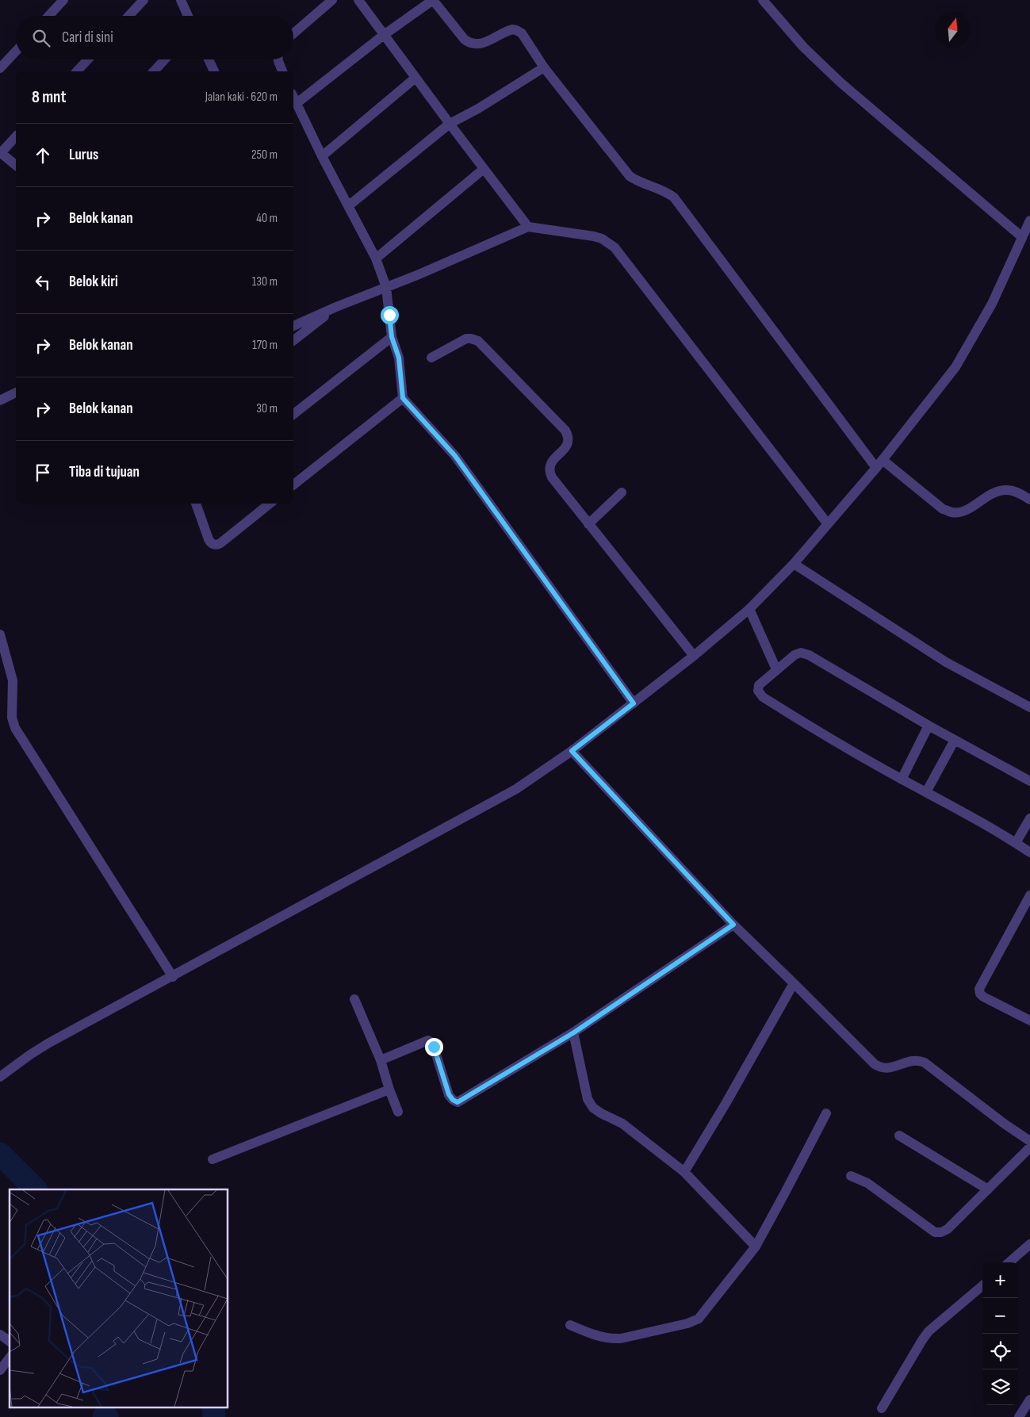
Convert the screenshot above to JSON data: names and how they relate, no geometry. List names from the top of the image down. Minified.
{"north":"top","page":{"search":"Cari di sini","heading":["8 mnt","Jalan kaki · 620 m"],"list":[["Lurus","250 m"],["Belok kanan","40 m"],["Belok kiri","130 m"],["Belok kanan","170 m"],["Belok kanan","30 m"],"Tiba di tujuan"],"map_buttons":["+","−"]}}
